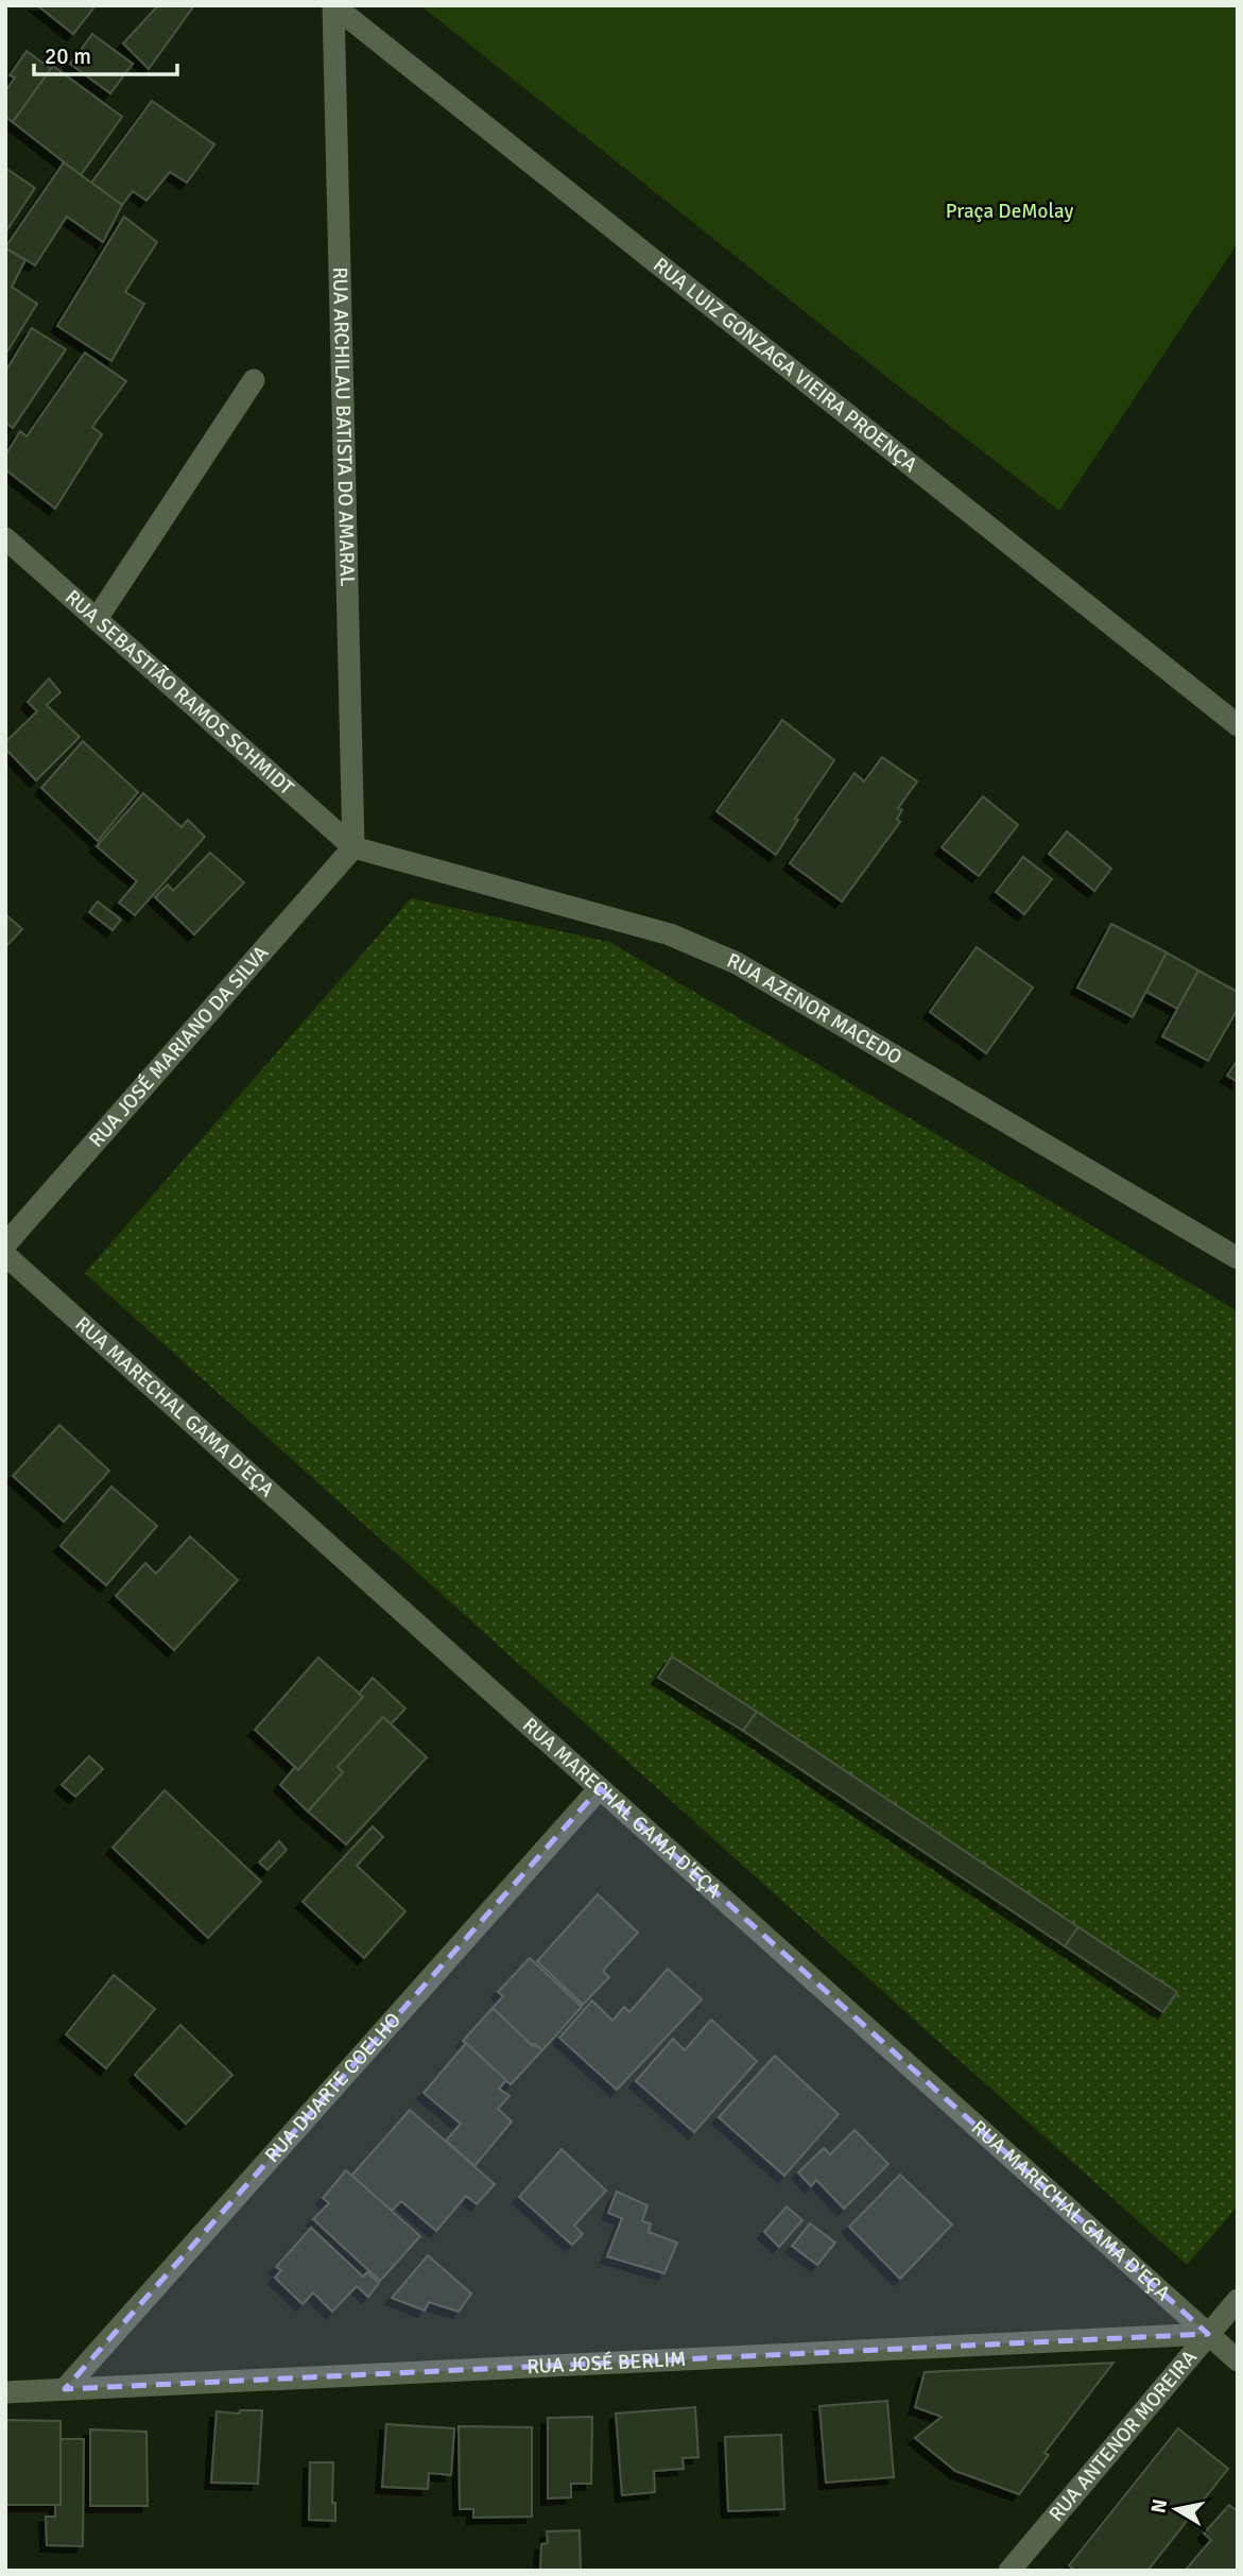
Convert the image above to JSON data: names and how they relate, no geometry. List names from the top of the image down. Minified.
{"streets":{"street":["RUA LUIZ GONZAGA VIEIRA PROENÇA","RUA ARCHILAU BATISTA DO AMARAL","RUA SEBASTIÃO RAMOS SCHMIDT","RUA AZENOR MACEDO","RUA JOSÉ MARIANO DA SILVA","RUA MARECHAL GAMA D'EÇA","RUA DUARTE COELHO","RUA JOSÉ BERLIM","RUA ANTENOR MOREIRA"]},"crossings":[["RUA LUIZ GONZAGA VIEIRA PROENÇA","RUA ARCHILAU BATISTA DO AMARAL"],["RUA ARCHILAU BATISTA DO AMARAL","RUA SEBASTIÃO RAMOS SCHMIDT"],["RUA ARCHILAU BATISTA DO AMARAL","RUA AZENOR MACEDO"],["RUA ARCHILAU BATISTA DO AMARAL","RUA JOSÉ MARIANO DA SILVA"],["RUA SEBASTIÃO RAMOS SCHMIDT","RUA AZENOR MACEDO"],["RUA SEBASTIÃO RAMOS SCHMIDT","RUA JOSÉ MARIANO DA SILVA"],["RUA AZENOR MACEDO","RUA JOSÉ MARIANO DA SILVA"],["RUA MARECHAL GAMA D'EÇA","RUA DUARTE COELHO"],["RUA MARECHAL GAMA D'EÇA","RUA JOSÉ BERLIM"],["RUA MARECHAL GAMA D'EÇA","RUA ANTENOR MOREIRA"],["RUA DUARTE COELHO","RUA JOSÉ BERLIM"],["RUA JOSÉ BERLIM","RUA ANTENOR MOREIRA"]],"parks":["Praça DeMolay"],"scale_bar":"20 m","north":"left"}
